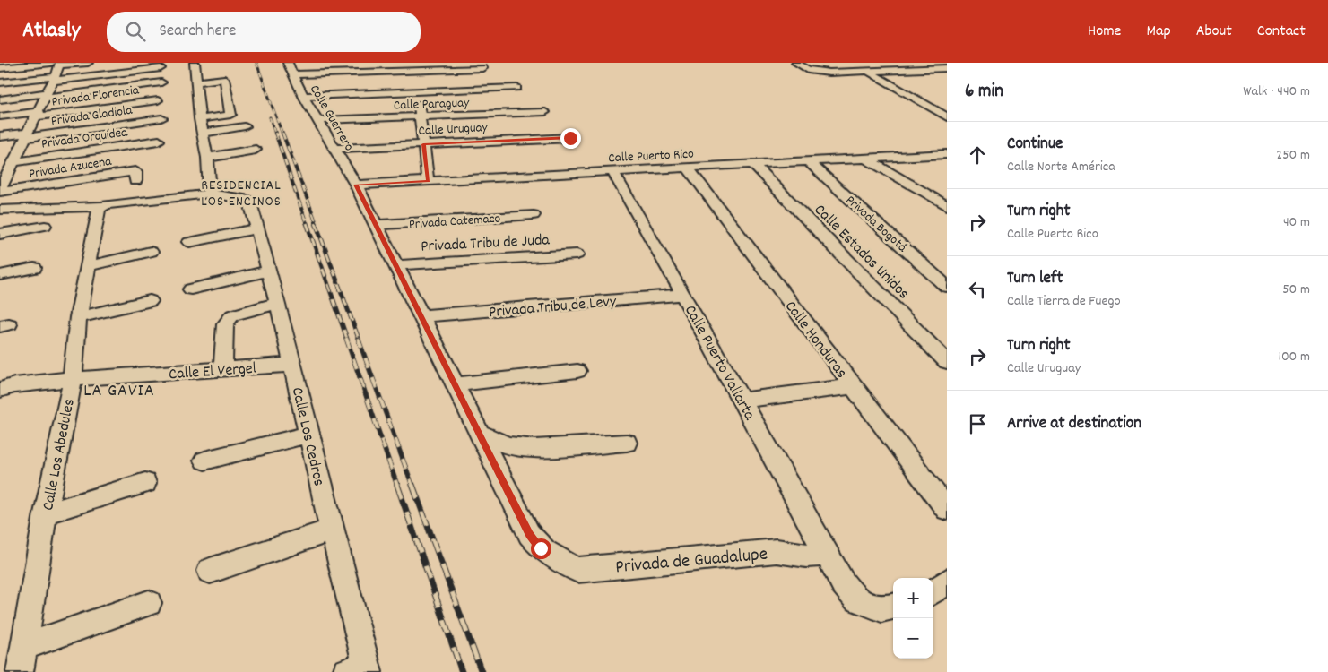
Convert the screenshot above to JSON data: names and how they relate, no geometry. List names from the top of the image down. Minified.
{"streets":{"street":["Privada Florencia","Calle Paraguay","Privada Gladiola","Calle Guerrero","Calle Uruguay","Privada Orquídea","Calle Puerto Rico","Privada Azucena","Privada Catemaco","Privada Bogotá","Privada Tribu de Juda","Calle Estados Unidos","Privada Tribu de Levy","Calle Honduras","Calle Puerto Vallarta","Calle El Vergel","Calle Los Cedros","Calle Los Abedules","Privada de Guadalupe"]},"crossings":[["Calle Paraguay","Calle Guerrero"],["Calle Guerrero","Calle Uruguay"],["Calle Guerrero","Calle Puerto Rico"],["Calle Guerrero","Privada Catemaco"],["Calle Guerrero","Privada Tribu de Juda"],["Calle Guerrero","Privada Tribu de Levy"],["Calle Guerrero","Privada de Guadalupe"],["Calle Puerto Rico","Privada Bogotá"],["Calle Puerto Rico","Calle Estados Unidos"],["Calle Puerto Rico","Calle Honduras"],["Calle Puerto Rico","Calle Puerto Vallarta"],["Privada Tribu de Levy","Calle Puerto Vallarta"],["Calle Puerto Vallarta","Privada de Guadalupe"],["Calle El Vergel","Calle Los Cedros"],["Calle El Vergel","Calle Los Abedules"]],"districts":["RESIDENCIAL LOS ENCINOS","LA GAVIA"],"page":{"header":"Atlasly","search":"Search here","nav":["Home","Map","About","Contact"],"heading":["6 min","Walk · 440 m"],"list":[["Continue","Calle Norte América","250 m"],["Turn right","Calle Puerto Rico","40 m"],["Turn left","Calle Tierra de Fuego","50 m"],["Turn right","Calle Uruguay","100 m"],"Arrive at destination"],"map_buttons":["+","−"]}}
